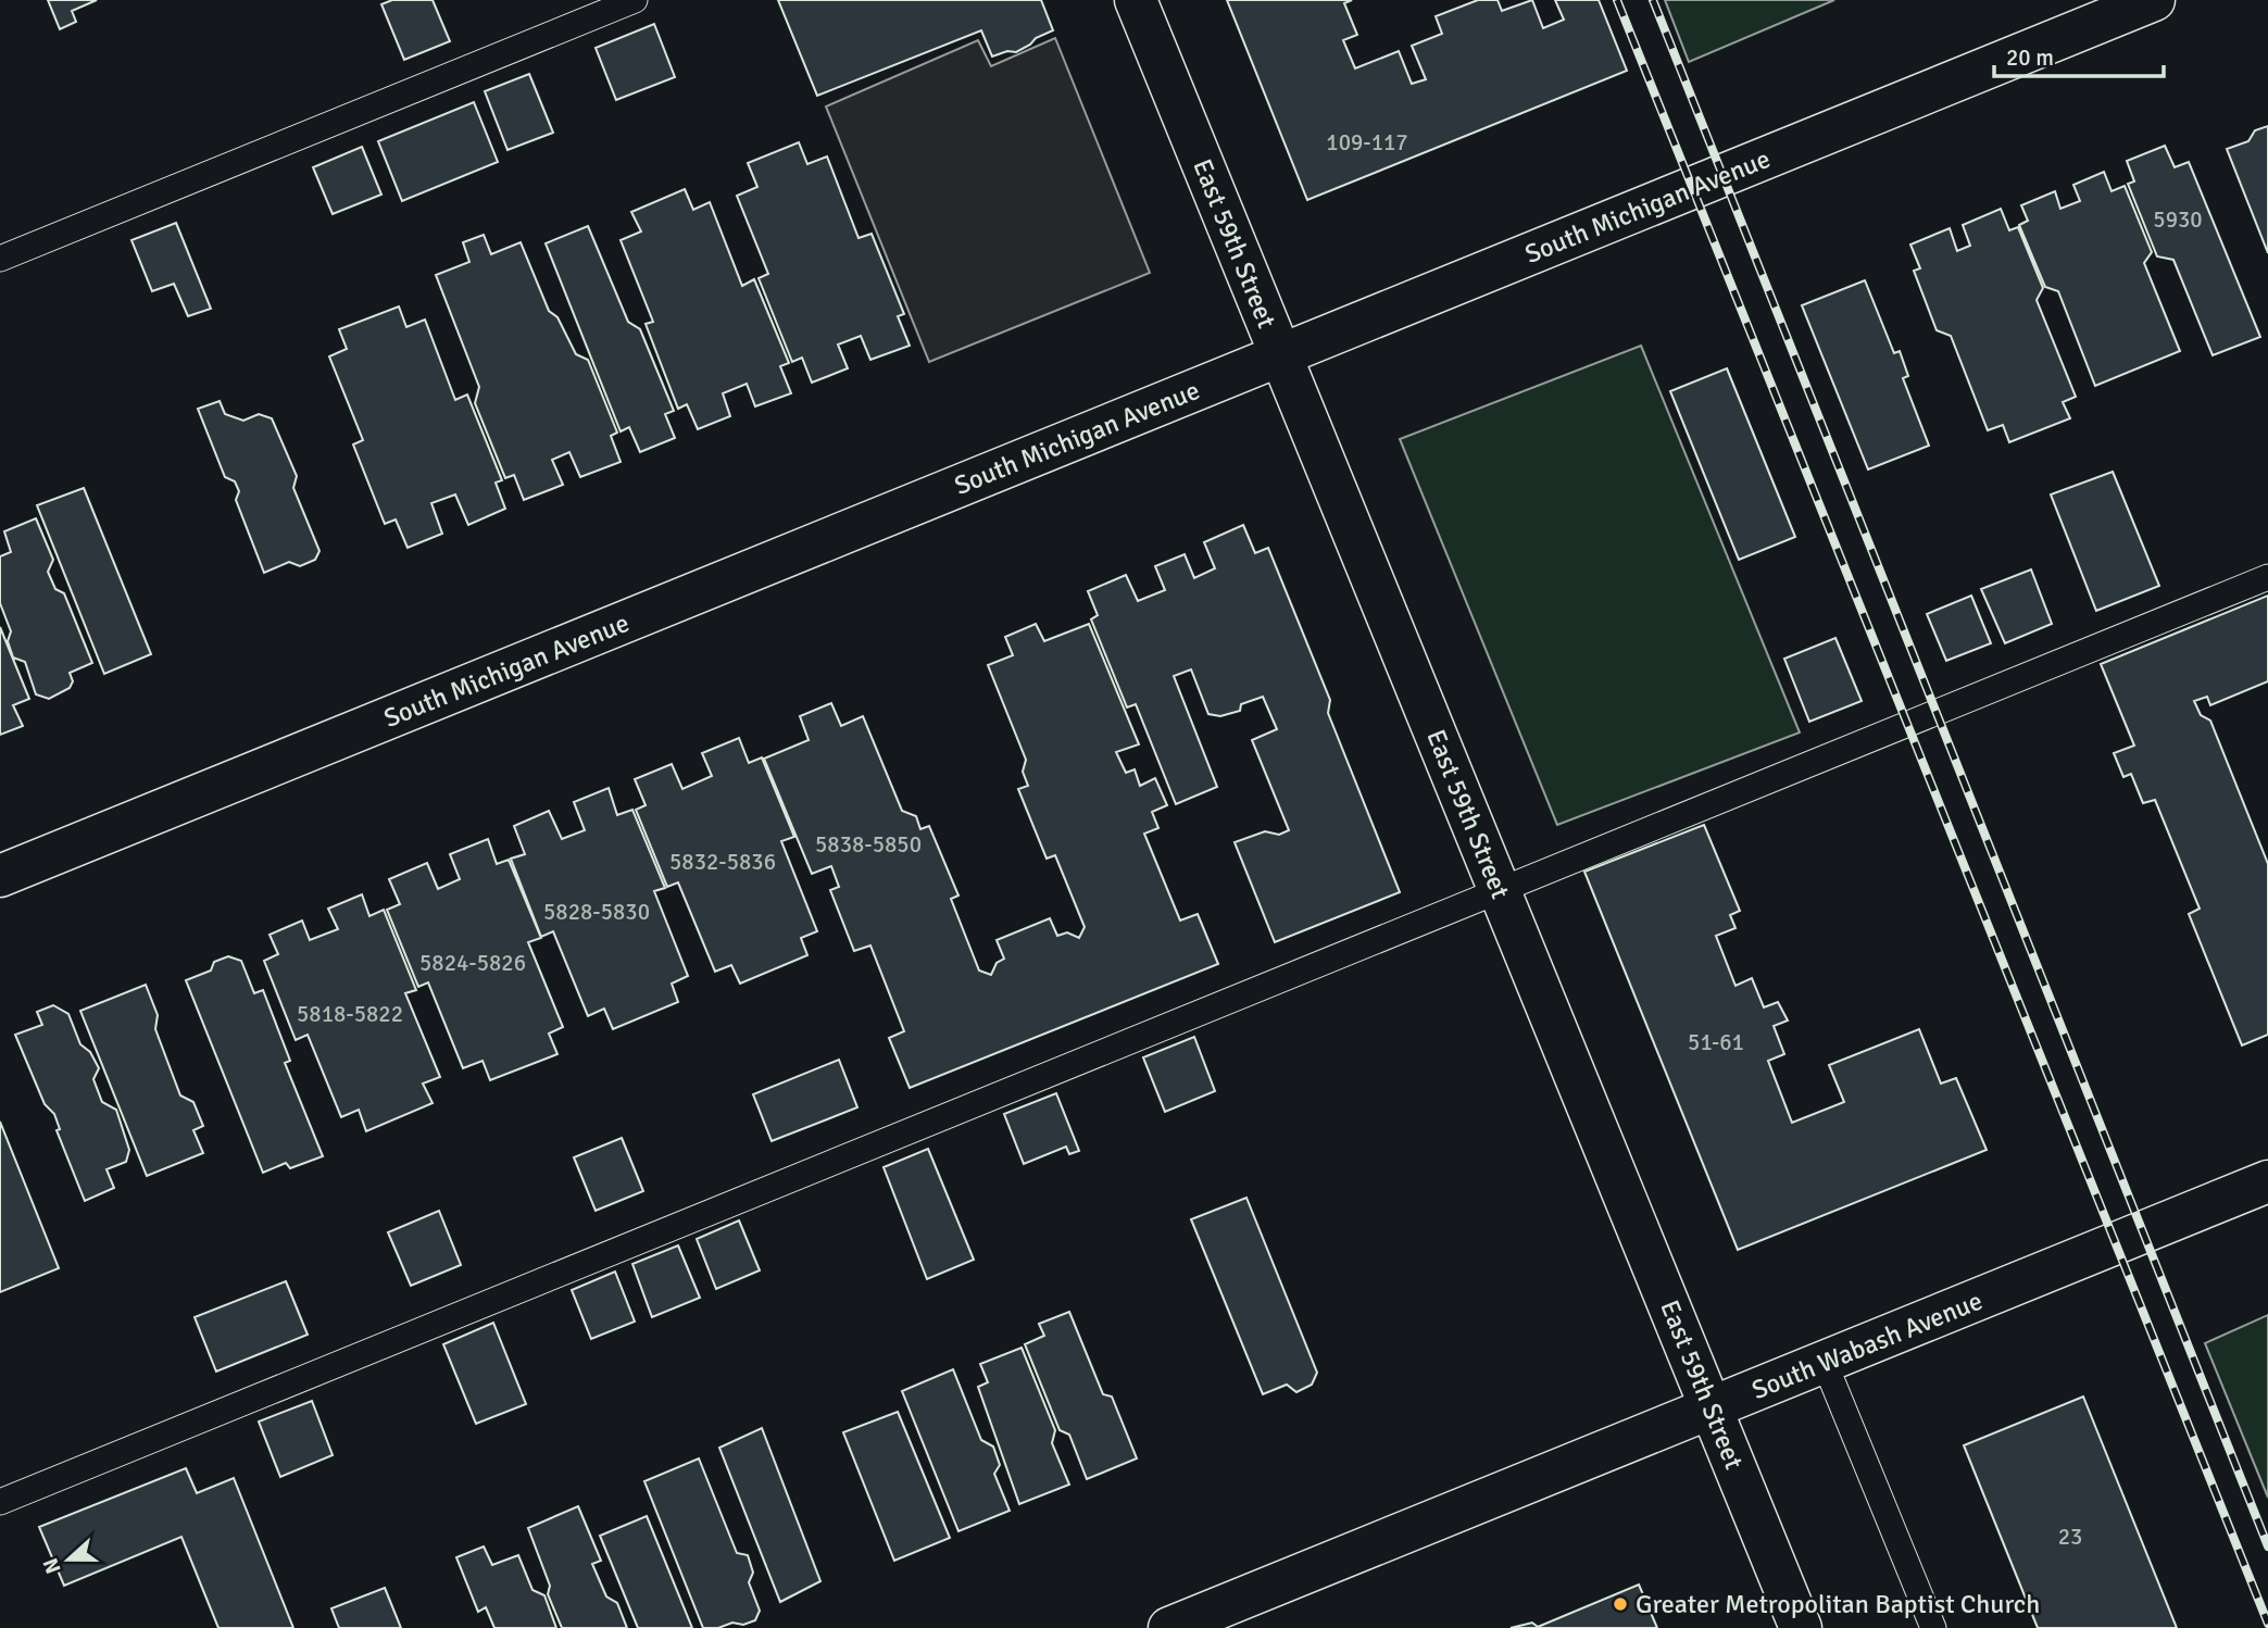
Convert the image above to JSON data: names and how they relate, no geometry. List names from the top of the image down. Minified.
{"streets":{"street":["South Michigan Avenue","East 59th Street","South Wabash Avenue"]},"crossings":[["South Michigan Avenue","East 59th Street"],["East 59th Street","South Wabash Avenue"]],"places":["Greater Metropolitan Baptist Church"],"house_numbers":["109-117","5930","5838-5850","5832-5836","5828-5830","5824-5826","5818-5822","51-61","23"],"scale_bar":"20 m","north":"left"}
